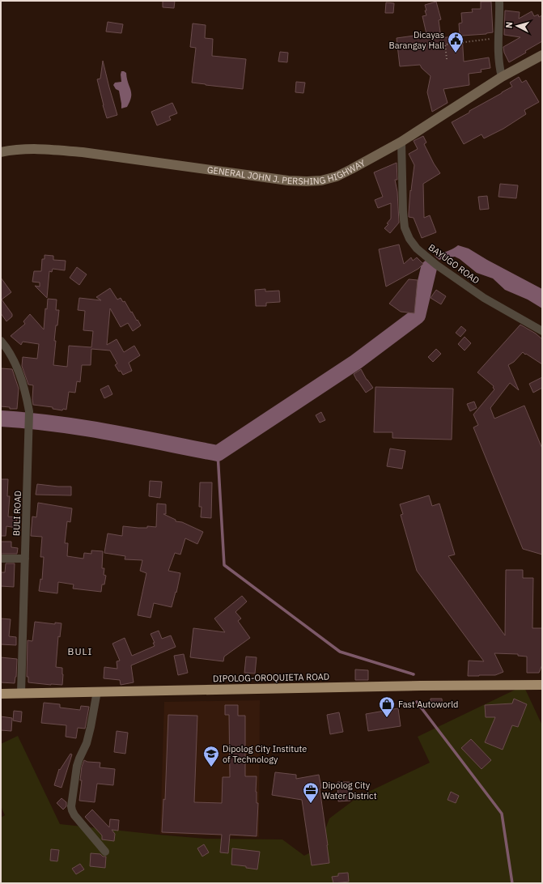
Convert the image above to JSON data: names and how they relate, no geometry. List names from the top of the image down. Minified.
{"streets":{"highway":["DIPOLOG-OROQUIETA ROAD"],"main road":["GENERAL JOHN J. PERSHING HIGHWAY"],"street":["BAYUGO ROAD","BULI ROAD"]},"crossings":[["GENERAL JOHN J. PERSHING HIGHWAY","BAYUGO ROAD"],["BULI ROAD","DIPOLOG-OROQUIETA ROAD"]],"districts":["BULI"],"places":{"public building":["Dicayas Barangay Hall"],"shop":["Fast Autoworld"],"school or university":["Dipolog City Institute of Technology"],"office":["Dipolog City Water District"]},"north":"left"}
